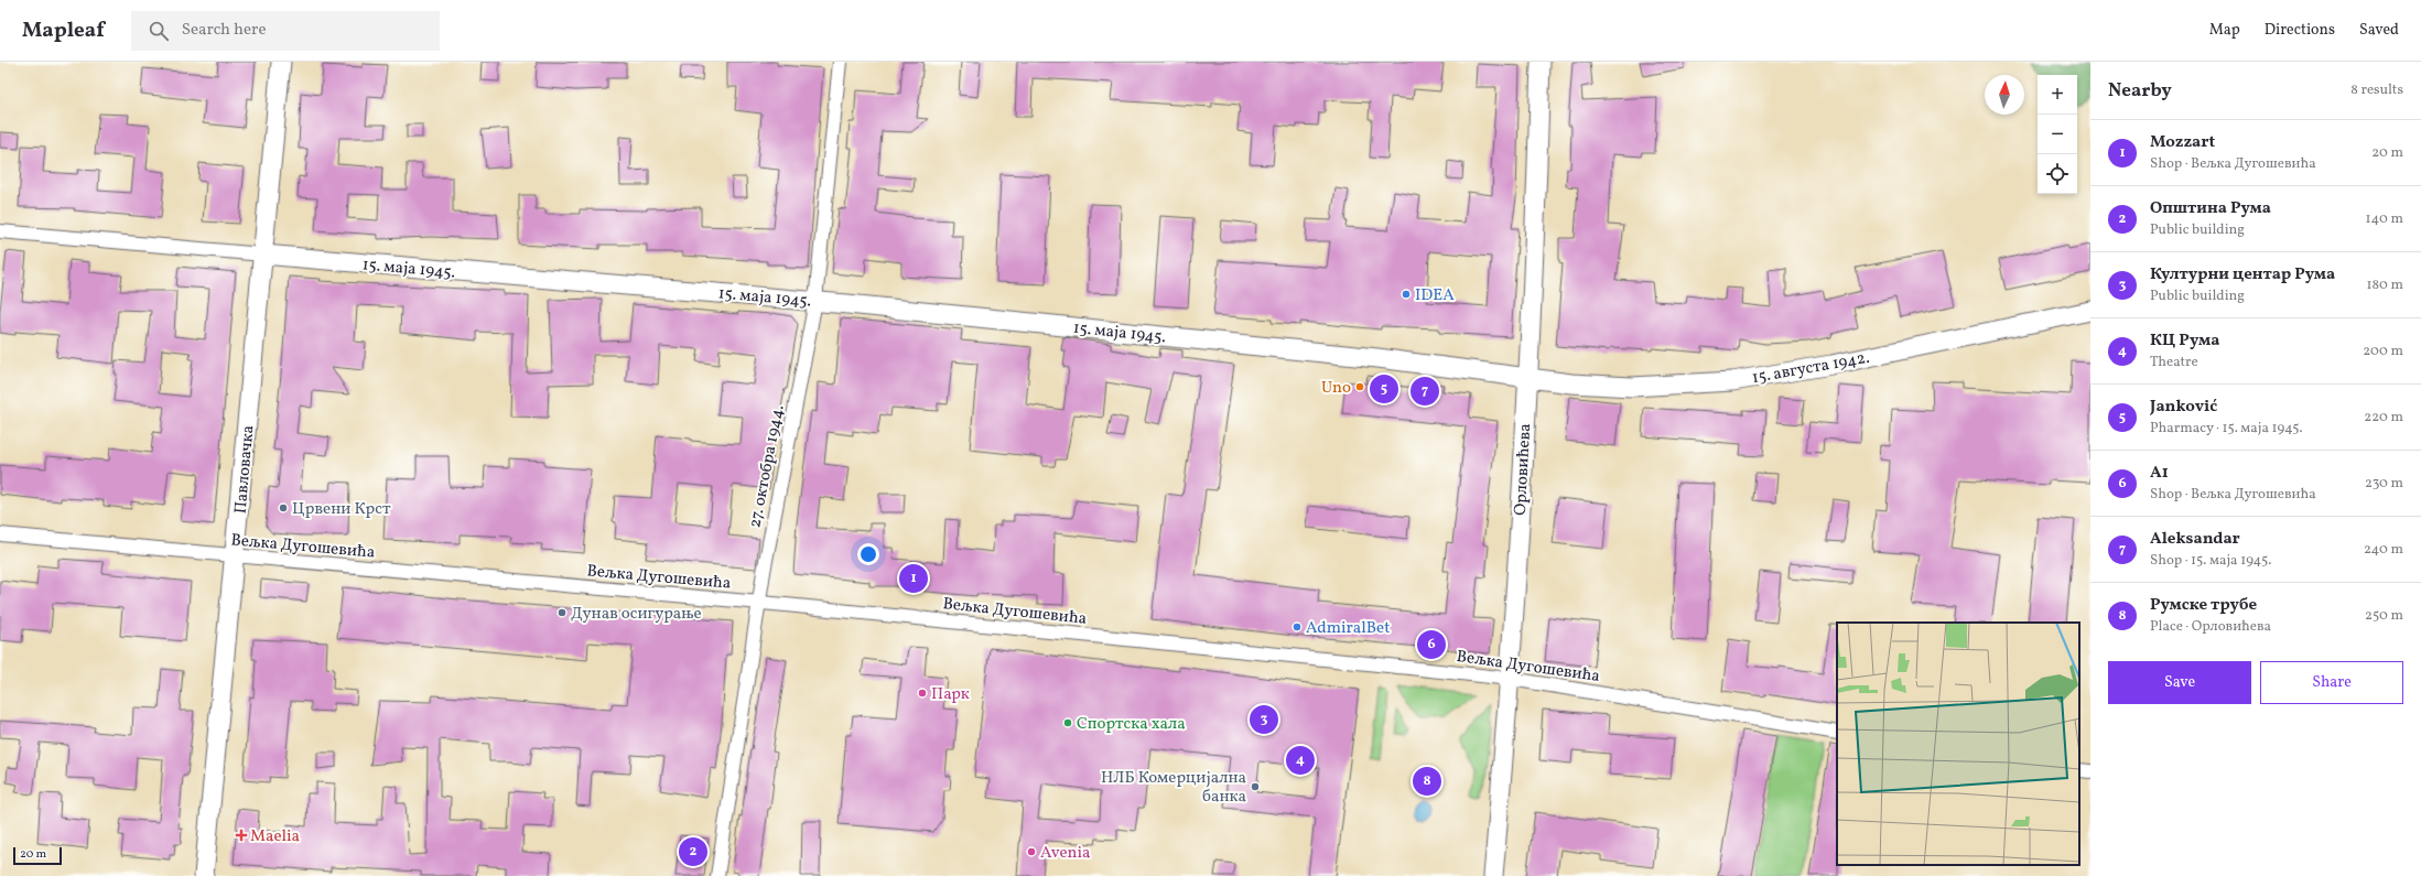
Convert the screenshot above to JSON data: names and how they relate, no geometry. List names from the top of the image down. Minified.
{"streets":{"street":["15. маја 1945.","15. августа 1942.","27. октобра 1944.","Павловачка","Орловићева","Вељка Дугошевића"]},"crossings":[["15. маја 1945.","15. августа 1942."],["15. маја 1945.","27. октобра 1944."],["15. маја 1945.","Павловачка"],["15. маја 1945.","Орловићева"],["15. августа 1942.","Орловићева"],["27. октобра 1944.","Вељка Дугошевића"],["Павловачка","Вељка Дугошевића"],["Орловићева","Вељка Дугошевића"]],"places":{"other":["IDEA","Uno","Црвени Крст","Дунав осигурање","AdmiralBet","Парк","Спортска хала","НЛБ Комерцијална банка","Avenia"],"health":["Maelia"]},"scale_bar":"20 m","north":"top","page":{"header":"Mapleaf","search":"Search here","nav":["Map","Directions","Saved"],"heading":["Nearby","8 results"],"map_buttons":["+","−"],"list":[{"mark":"1","name":"Mozzart","note":"Shop · Вељка Дугошевића","value":"20 m"},{"mark":"2","name":"Општина Рума","note":"Public building","value":"140 m"},{"mark":"3","name":"Културни центар Рума","note":"Public building","value":"180 m"},{"mark":"4","name":"КЦ Рума","note":"Theatre","value":"200 m"},{"mark":"5","name":"Janković","note":"Pharmacy · 15. маја 1945.","value":"220 m"},{"mark":"6","name":"A1","note":"Shop · Вељка Дугошевића","value":"230 m"},{"mark":"7","name":"Aleksandar","note":"Shop · 15. маја 1945.","value":"240 m"},{"mark":"8","name":"Румске трубе","note":"Place · Орловићева","value":"250 m"}],"pins":["5","7","1","6","3","4","8","2"],"buttons":["Save","Share"],"scale":"20 m"}}
